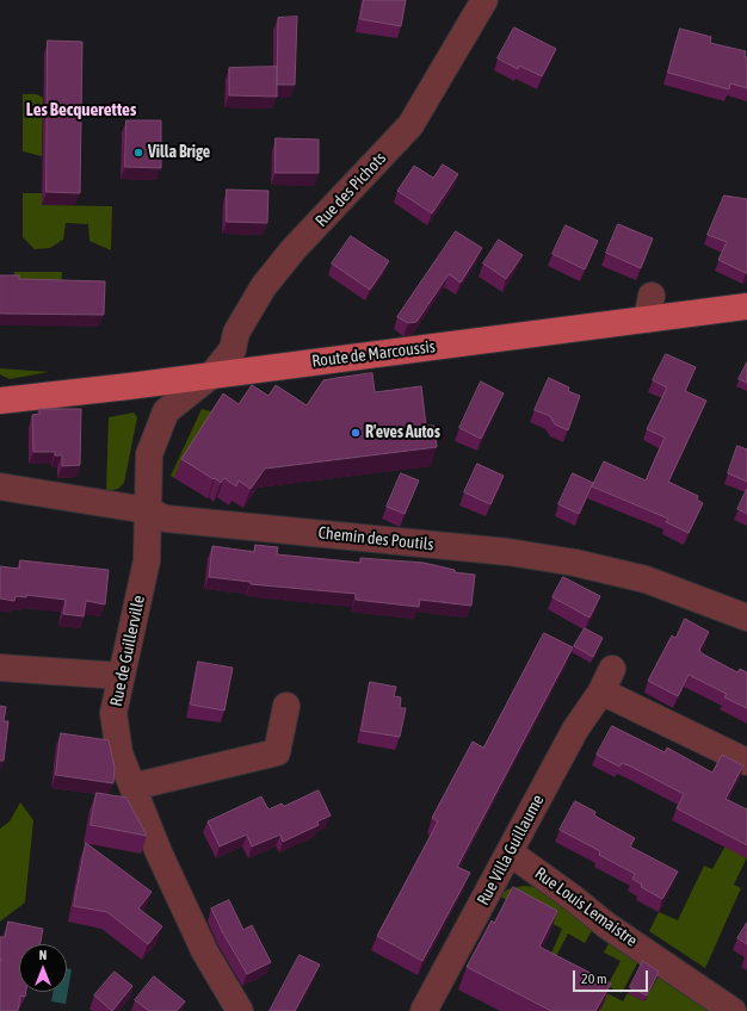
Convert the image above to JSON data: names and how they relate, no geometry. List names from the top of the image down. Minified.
{"streets":{"main road":["Route de Marcoussis"],"street":["Rue des Pichots","Chemin des Poutils","Rue de Guillerville","Rue Villa Guillaume","Rue Louis Lemaistre"]},"crossings":[["Rue des Pichots","Route de Marcoussis"],["Rue des Pichots","Rue de Guillerville"],["Route de Marcoussis","Rue de Guillerville"],["Chemin des Poutils","Rue de Guillerville"],["Rue Villa Guillaume","Rue Louis Lemaistre"]],"districts":["Les Becquerettes"],"places":["Villa Brige","R'eves Autos"],"scale_bar":"20 m","north":"top"}
